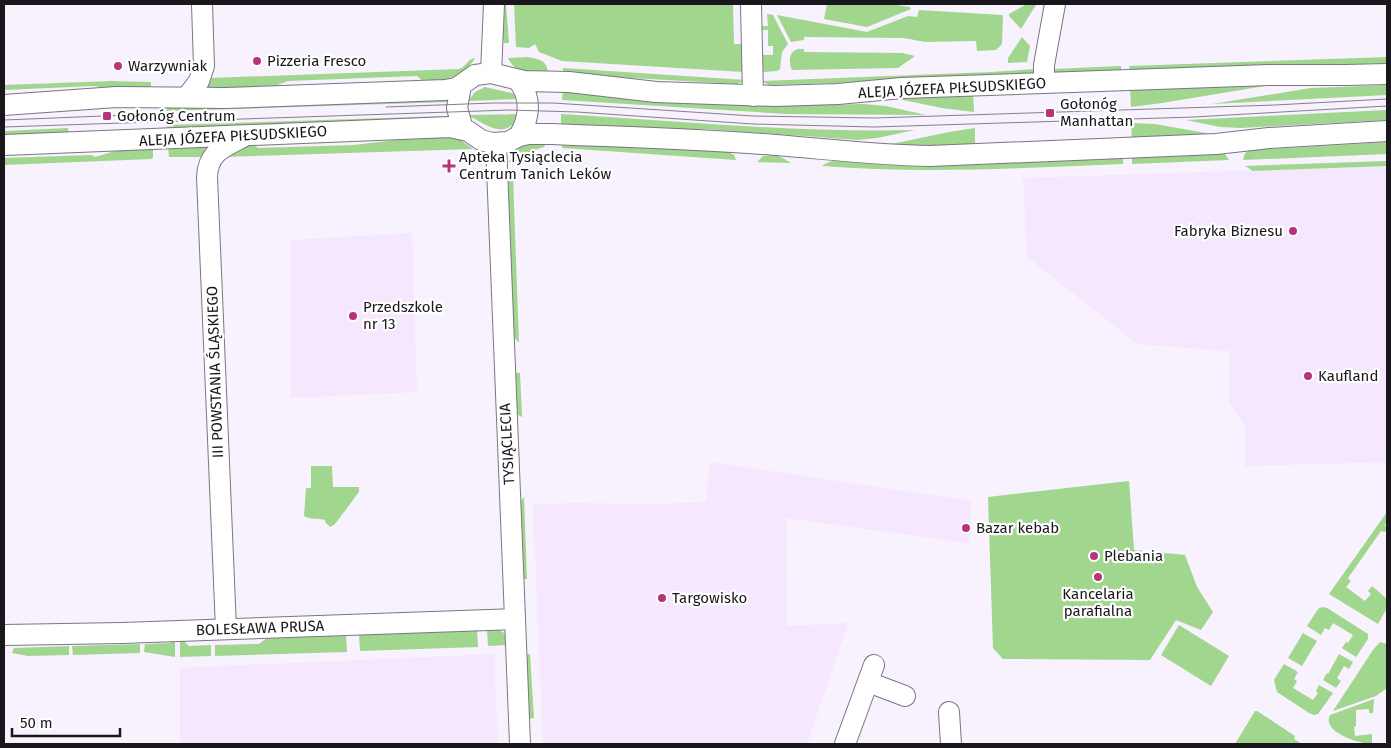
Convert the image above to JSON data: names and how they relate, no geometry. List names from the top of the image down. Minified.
{"streets":{"street":["ALEJA JÓZEFA PIŁSUDSKIEGO","III POWSTANIA ŚLĄSKIEGO","TYSIĄCLECIA","BOLESŁAWA PRUSA"]},"crossings":[["ALEJA JÓZEFA PIŁSUDSKIEGO","III POWSTANIA ŚLĄSKIEGO"],["ALEJA JÓZEFA PIŁSUDSKIEGO","TYSIĄCLECIA"],["III POWSTANIA ŚLĄSKIEGO","BOLESŁAWA PRUSA"],["TYSIĄCLECIA","BOLESŁAWA PRUSA"]],"places":{"other":["Pizzeria Fresco","Warzywniak","Fabryka Biznesu","Przedszkole nr 13","Kaufland","Bazar kebab","Plebania","Kancelaria parafialna","Targowisko"],"transit":["Gołonóg Manhattan","Gołonóg Centrum"],"health":["Apteka Tysiąclecia Centrum Tanich Leków"]},"scale_bar":"50 m"}
